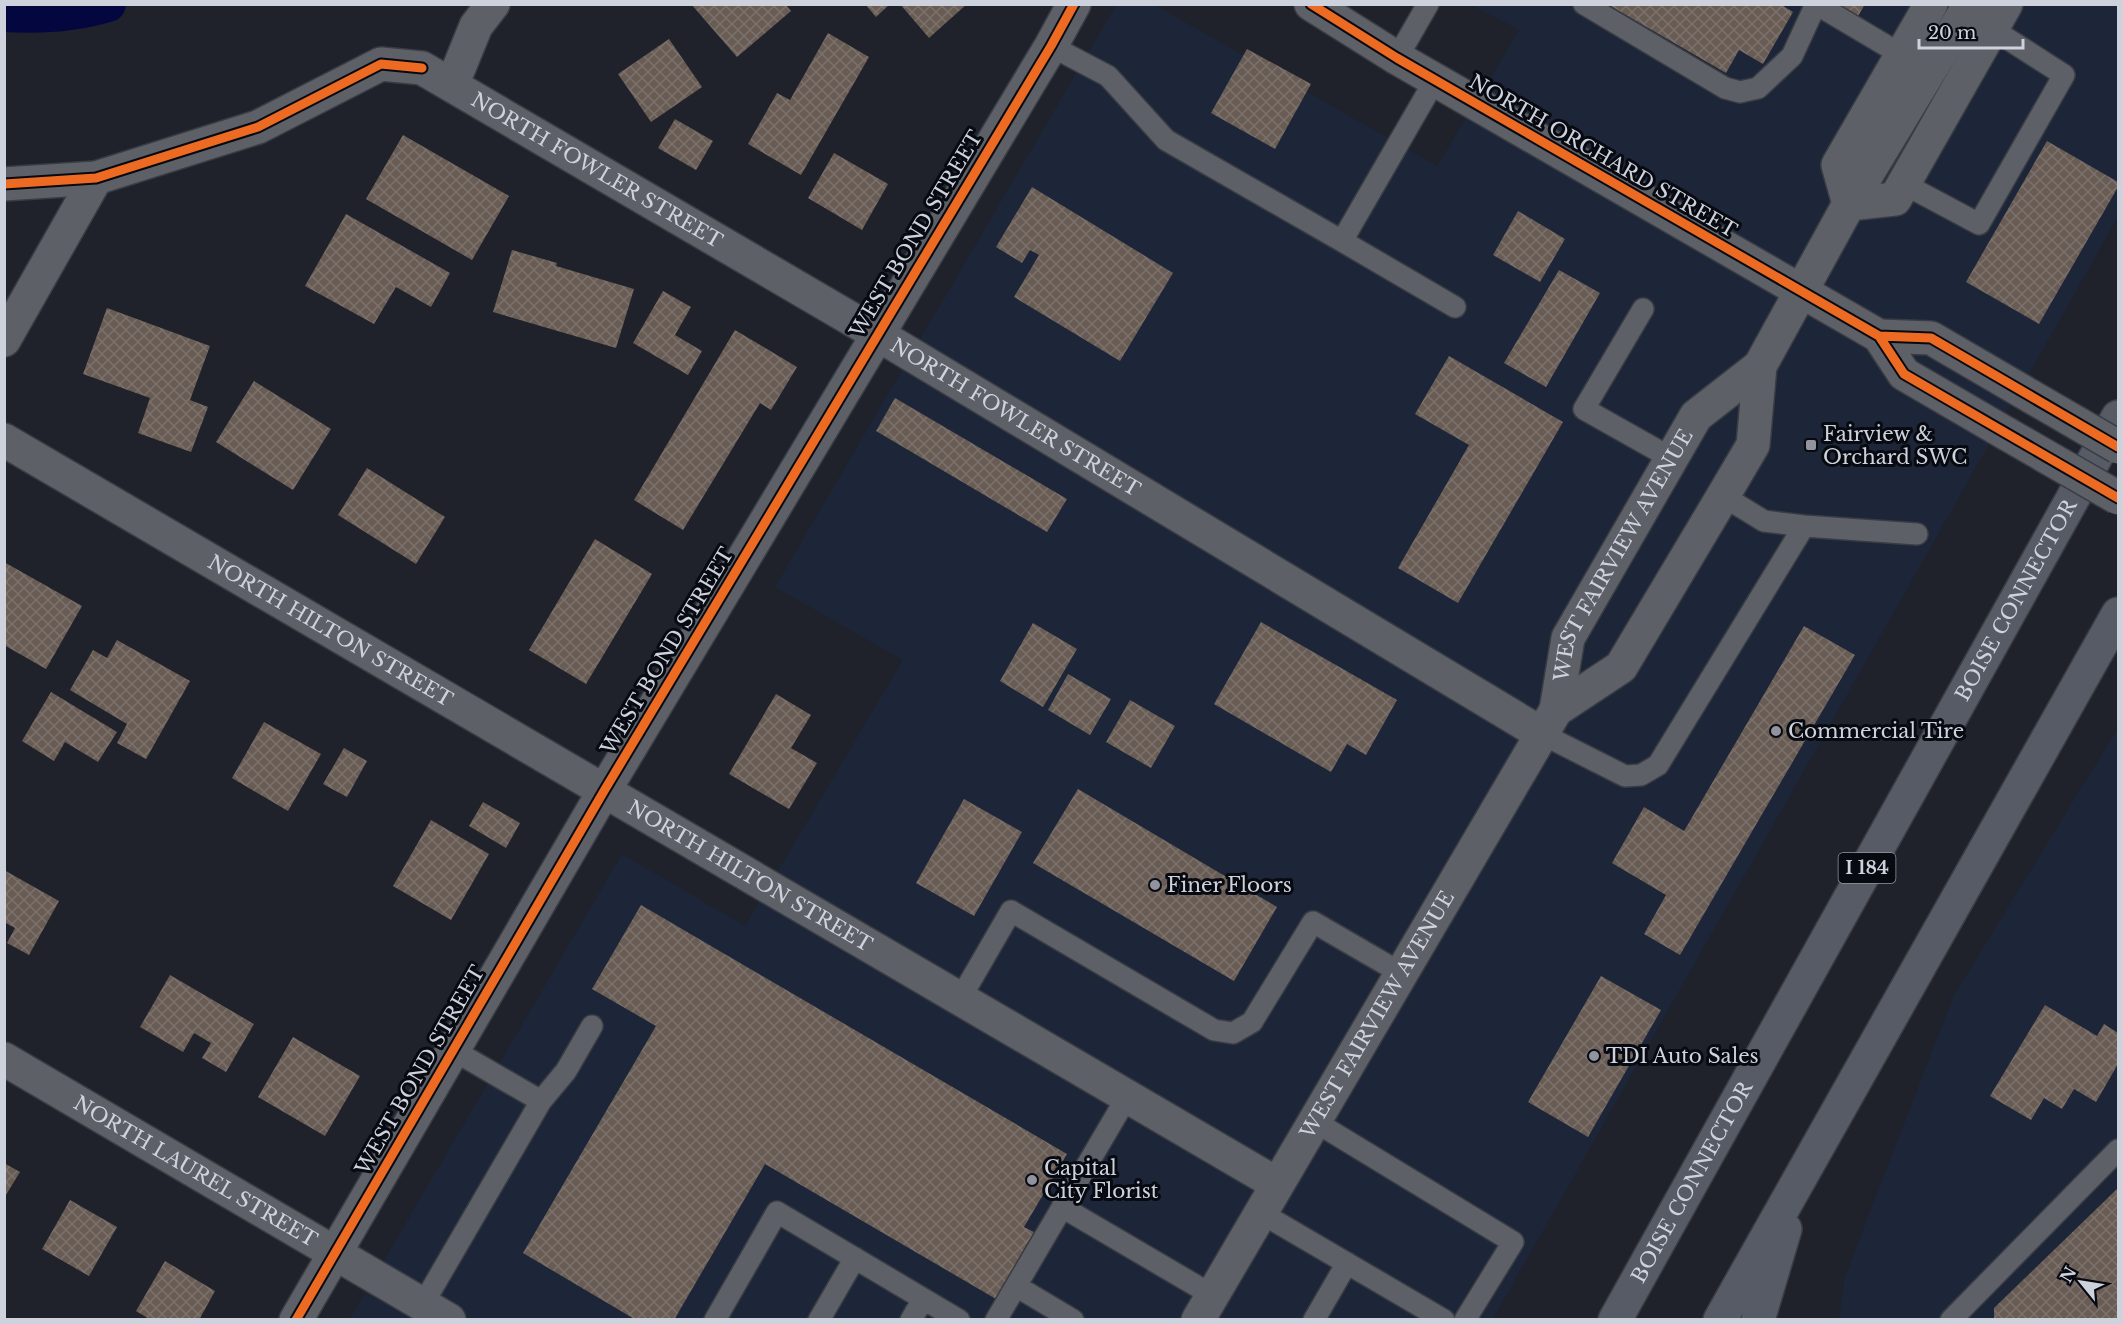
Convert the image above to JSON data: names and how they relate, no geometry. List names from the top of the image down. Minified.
{"streets":{"highway":["BOISE CONNECTOR","I 184"],"street":["NORTH ORCHARD STREET","NORTH FOWLER STREET","WEST BOND STREET","WEST FAIRVIEW AVENUE","NORTH HILTON STREET","NORTH LAUREL STREET"]},"crossings":[["NORTH ORCHARD STREET","WEST FAIRVIEW AVENUE"],["NORTH FOWLER STREET","WEST BOND STREET"],["NORTH FOWLER STREET","WEST FAIRVIEW AVENUE"],["WEST BOND STREET","NORTH HILTON STREET"],["WEST BOND STREET","NORTH LAUREL STREET"],["WEST FAIRVIEW AVENUE","NORTH HILTON STREET"]],"places":{"transit":["Fairview & Orchard SWC"],"other":["Commercial Tire","Finer Floors","TDI Auto Sales","Capital City Florist"]},"scale_bar":"20 m","north":"top left"}
